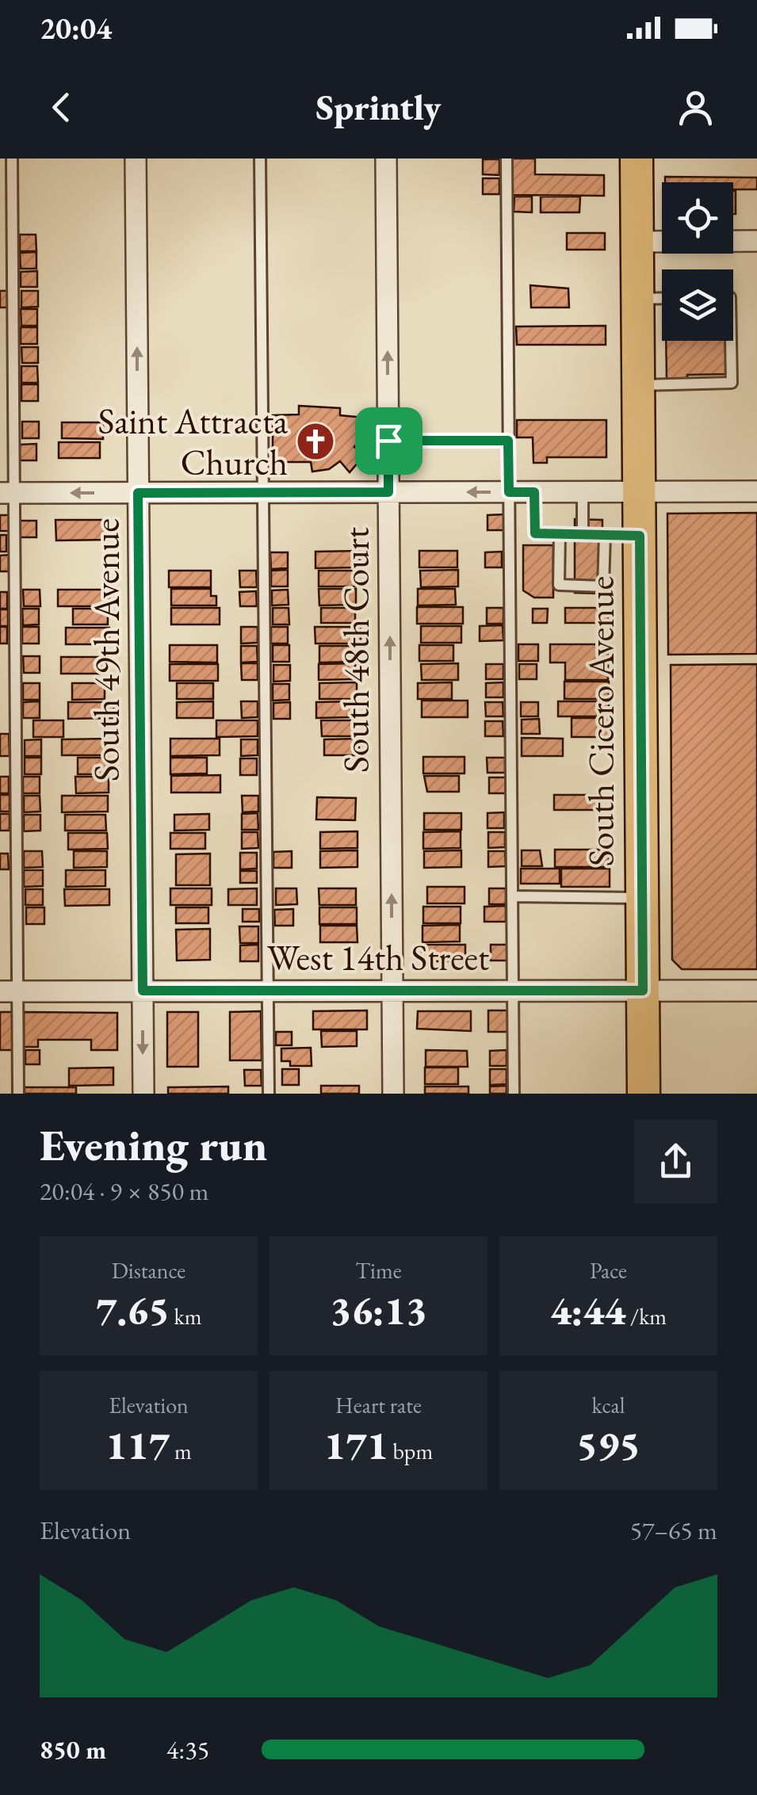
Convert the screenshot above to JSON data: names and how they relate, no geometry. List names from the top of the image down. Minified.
{"streets":{"main road":["South Cicero Avenue"],"street":["South 49th Avenue","South 48th Court","West 14th Street"]},"crossings":[["South 49th Avenue","West 14th Street"],["South 48th Court","West 14th Street"],["South Cicero Avenue","West 14th Street"]],"one_way":["South 48th Court"],"places":{"church":["Saint Attracta Church"]},"page":{"status":"20:04","header":"Sprintly","heading":["Evening run","20:04 · 9 × 850 m"],"stats":[["Distance","7.65 km"],["Time","36:13"],["Pace","4:44 /km"],["Elevation","117 m"],["Heart rate","171 bpm"],["kcal","595"]],"chart":["Elevation","57–65 m"],"list":[{"name":"850 m","note":"4:35"}]}}
